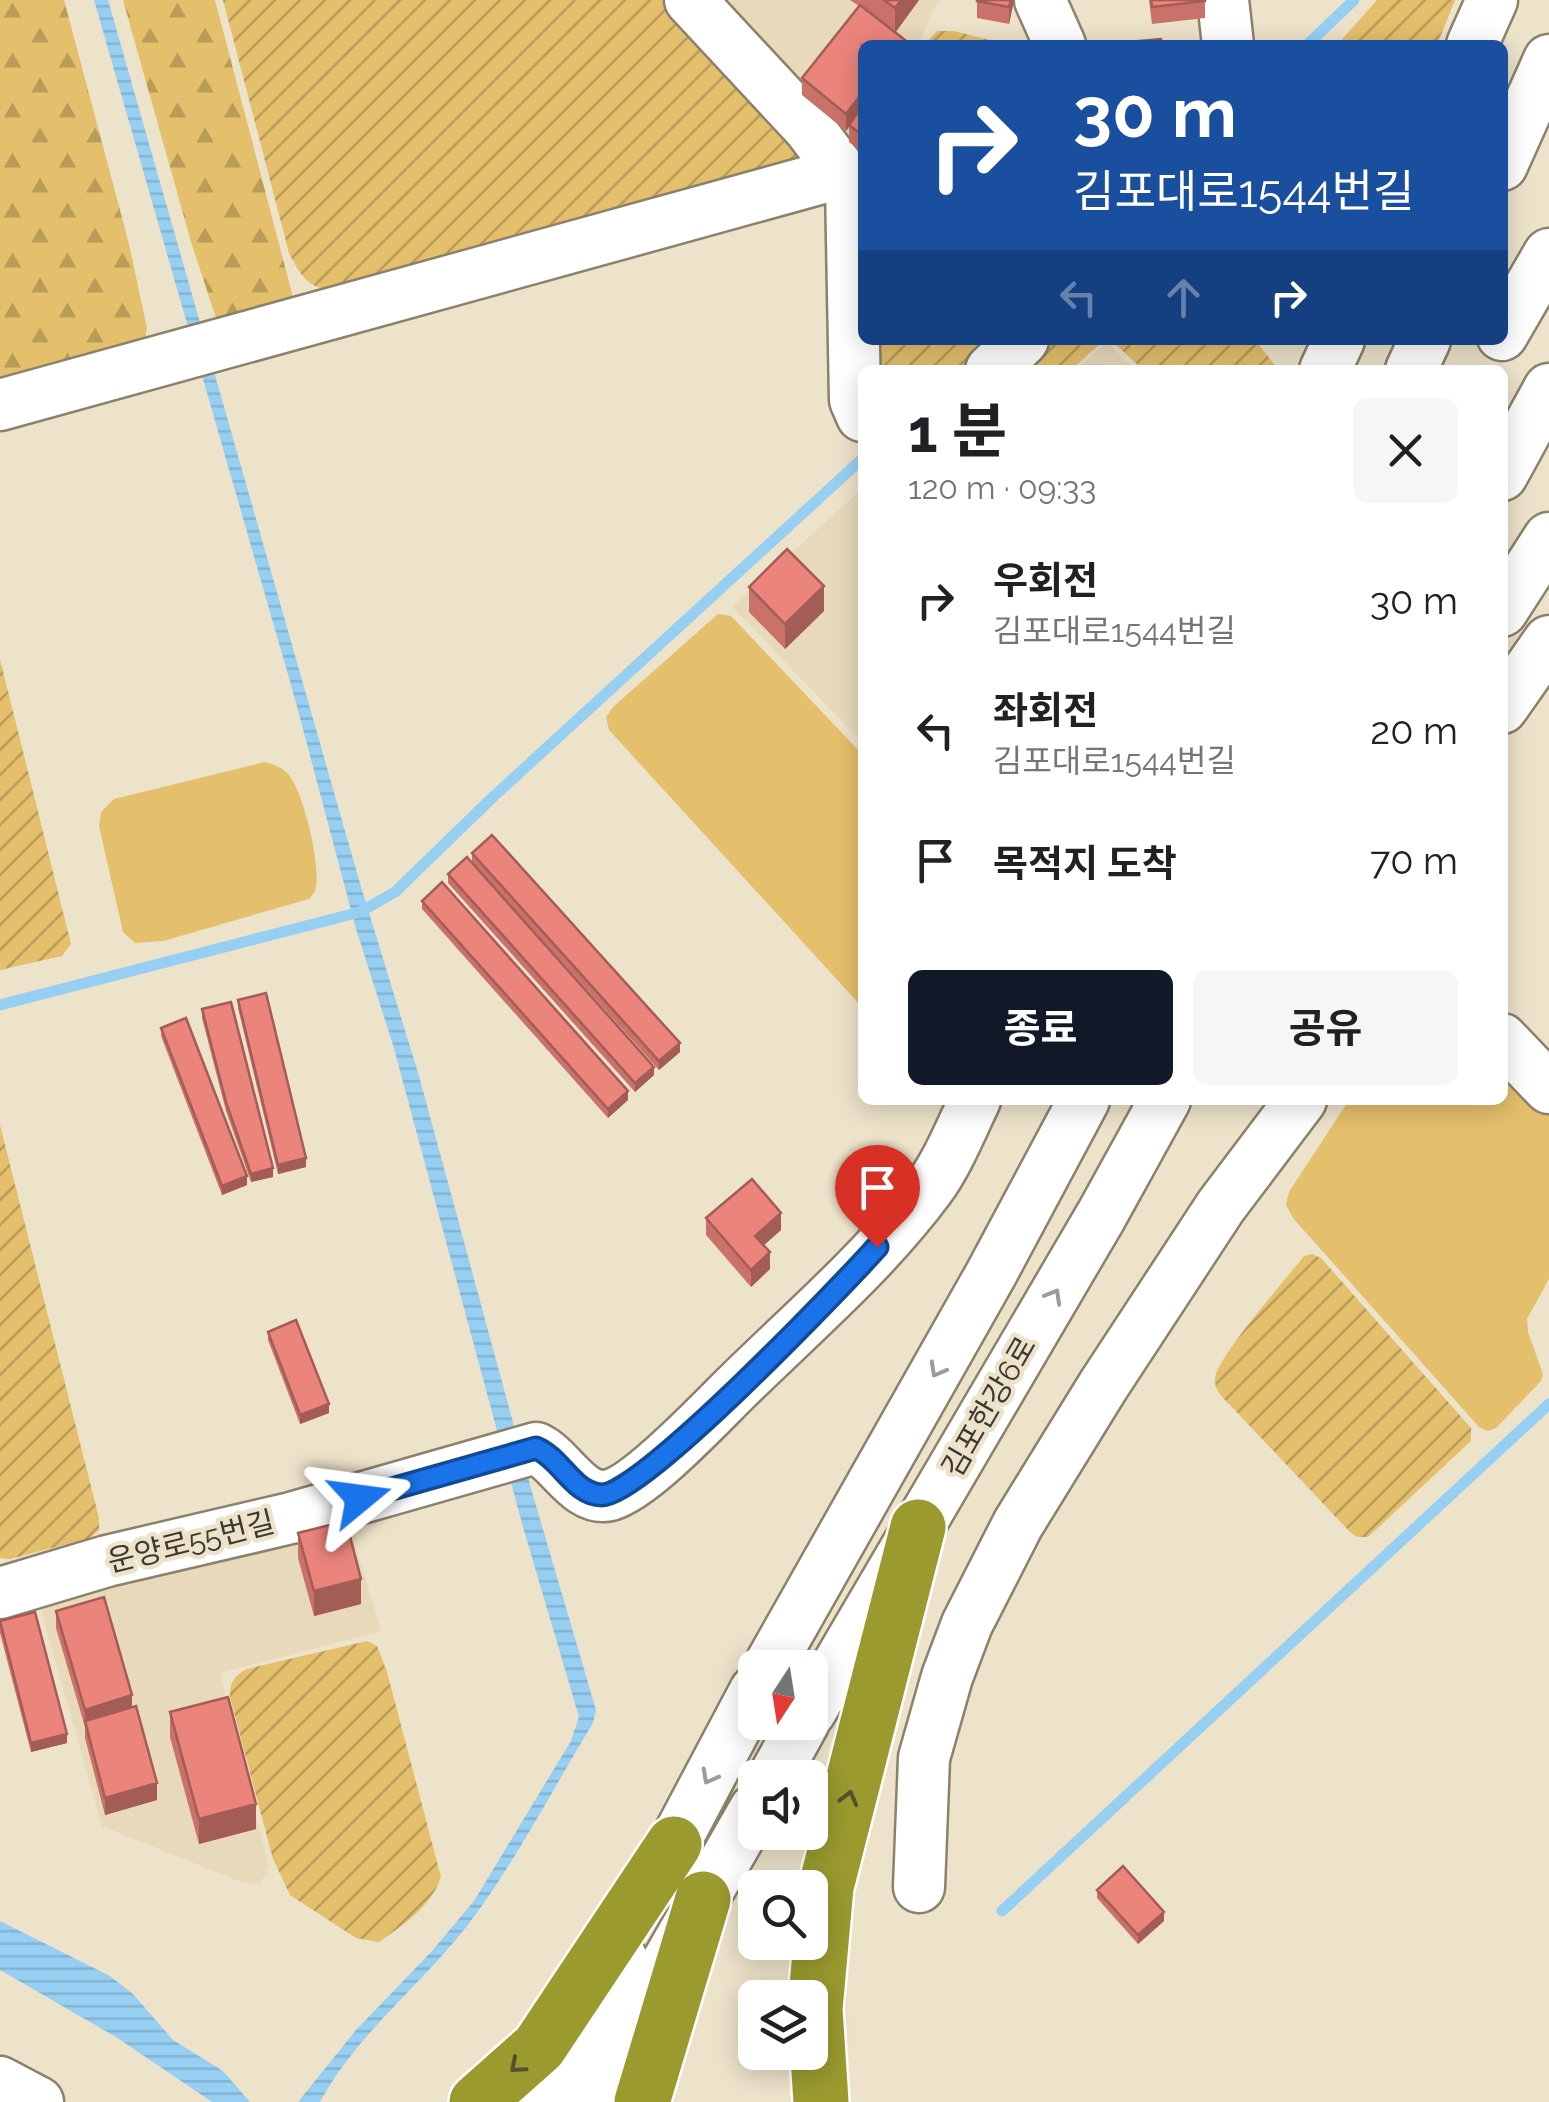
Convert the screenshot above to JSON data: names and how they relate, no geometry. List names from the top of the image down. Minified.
{"streets":{"street":["김포한강6로","운양로55번길"]},"north":"bottom","page":{"turn":["30 m","김포대로1544번길"],"heading":["1 분","120 m · 09:33"],"list":[{"name":"우회전","note":"김포대로1544번길","value":"30 m"},{"name":"좌회전","note":"김포대로1544번길","value":"20 m"},{"name":"목적지 도착","value":"70 m"}],"buttons":["종료","공유"]}}
